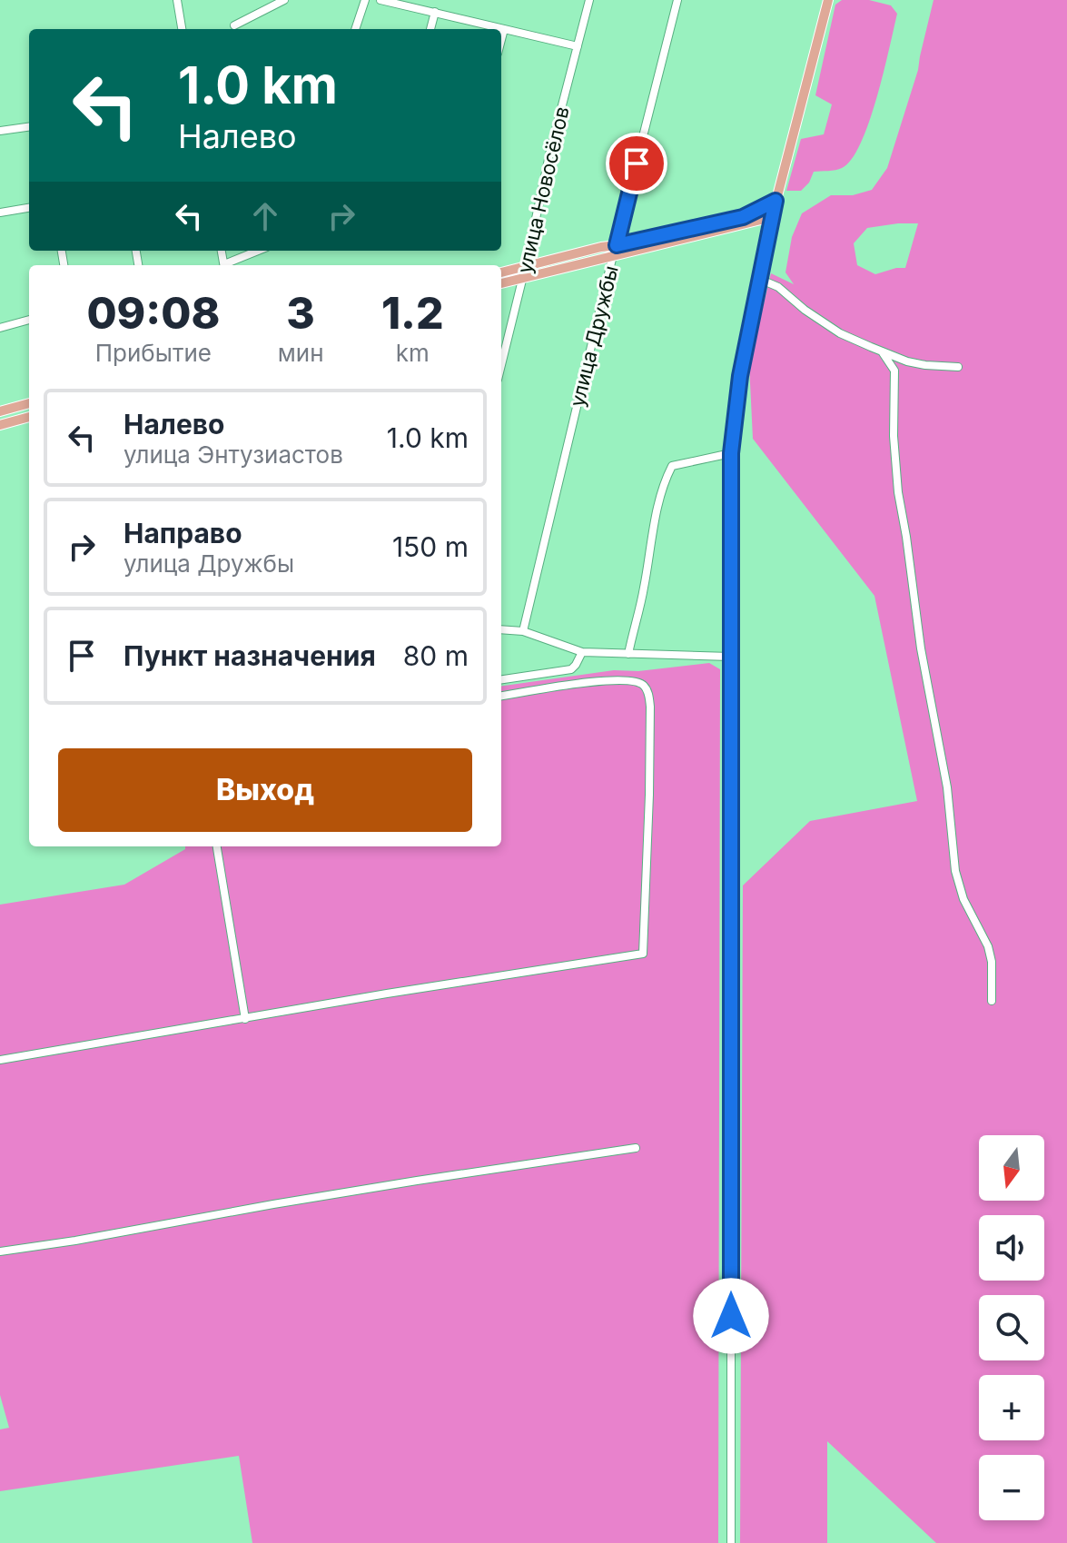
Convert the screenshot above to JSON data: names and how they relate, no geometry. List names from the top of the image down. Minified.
{"streets":{"street":["улица Новосёлов","улица Дружбы"]},"north":"bottom","page":{"turn":["1.0 km","Налево"],"eta":["09:08","Прибытие","3","мин","1.2","km"],"list":[{"name":"Налево","note":"улица Энтузиастов","value":"1.0 km"},{"name":"Направо","note":"улица Дружбы","value":"150 m"},{"name":"Пункт назначения","value":"80 m"}],"buttons":"Выход","map_buttons":["+","−"]}}
